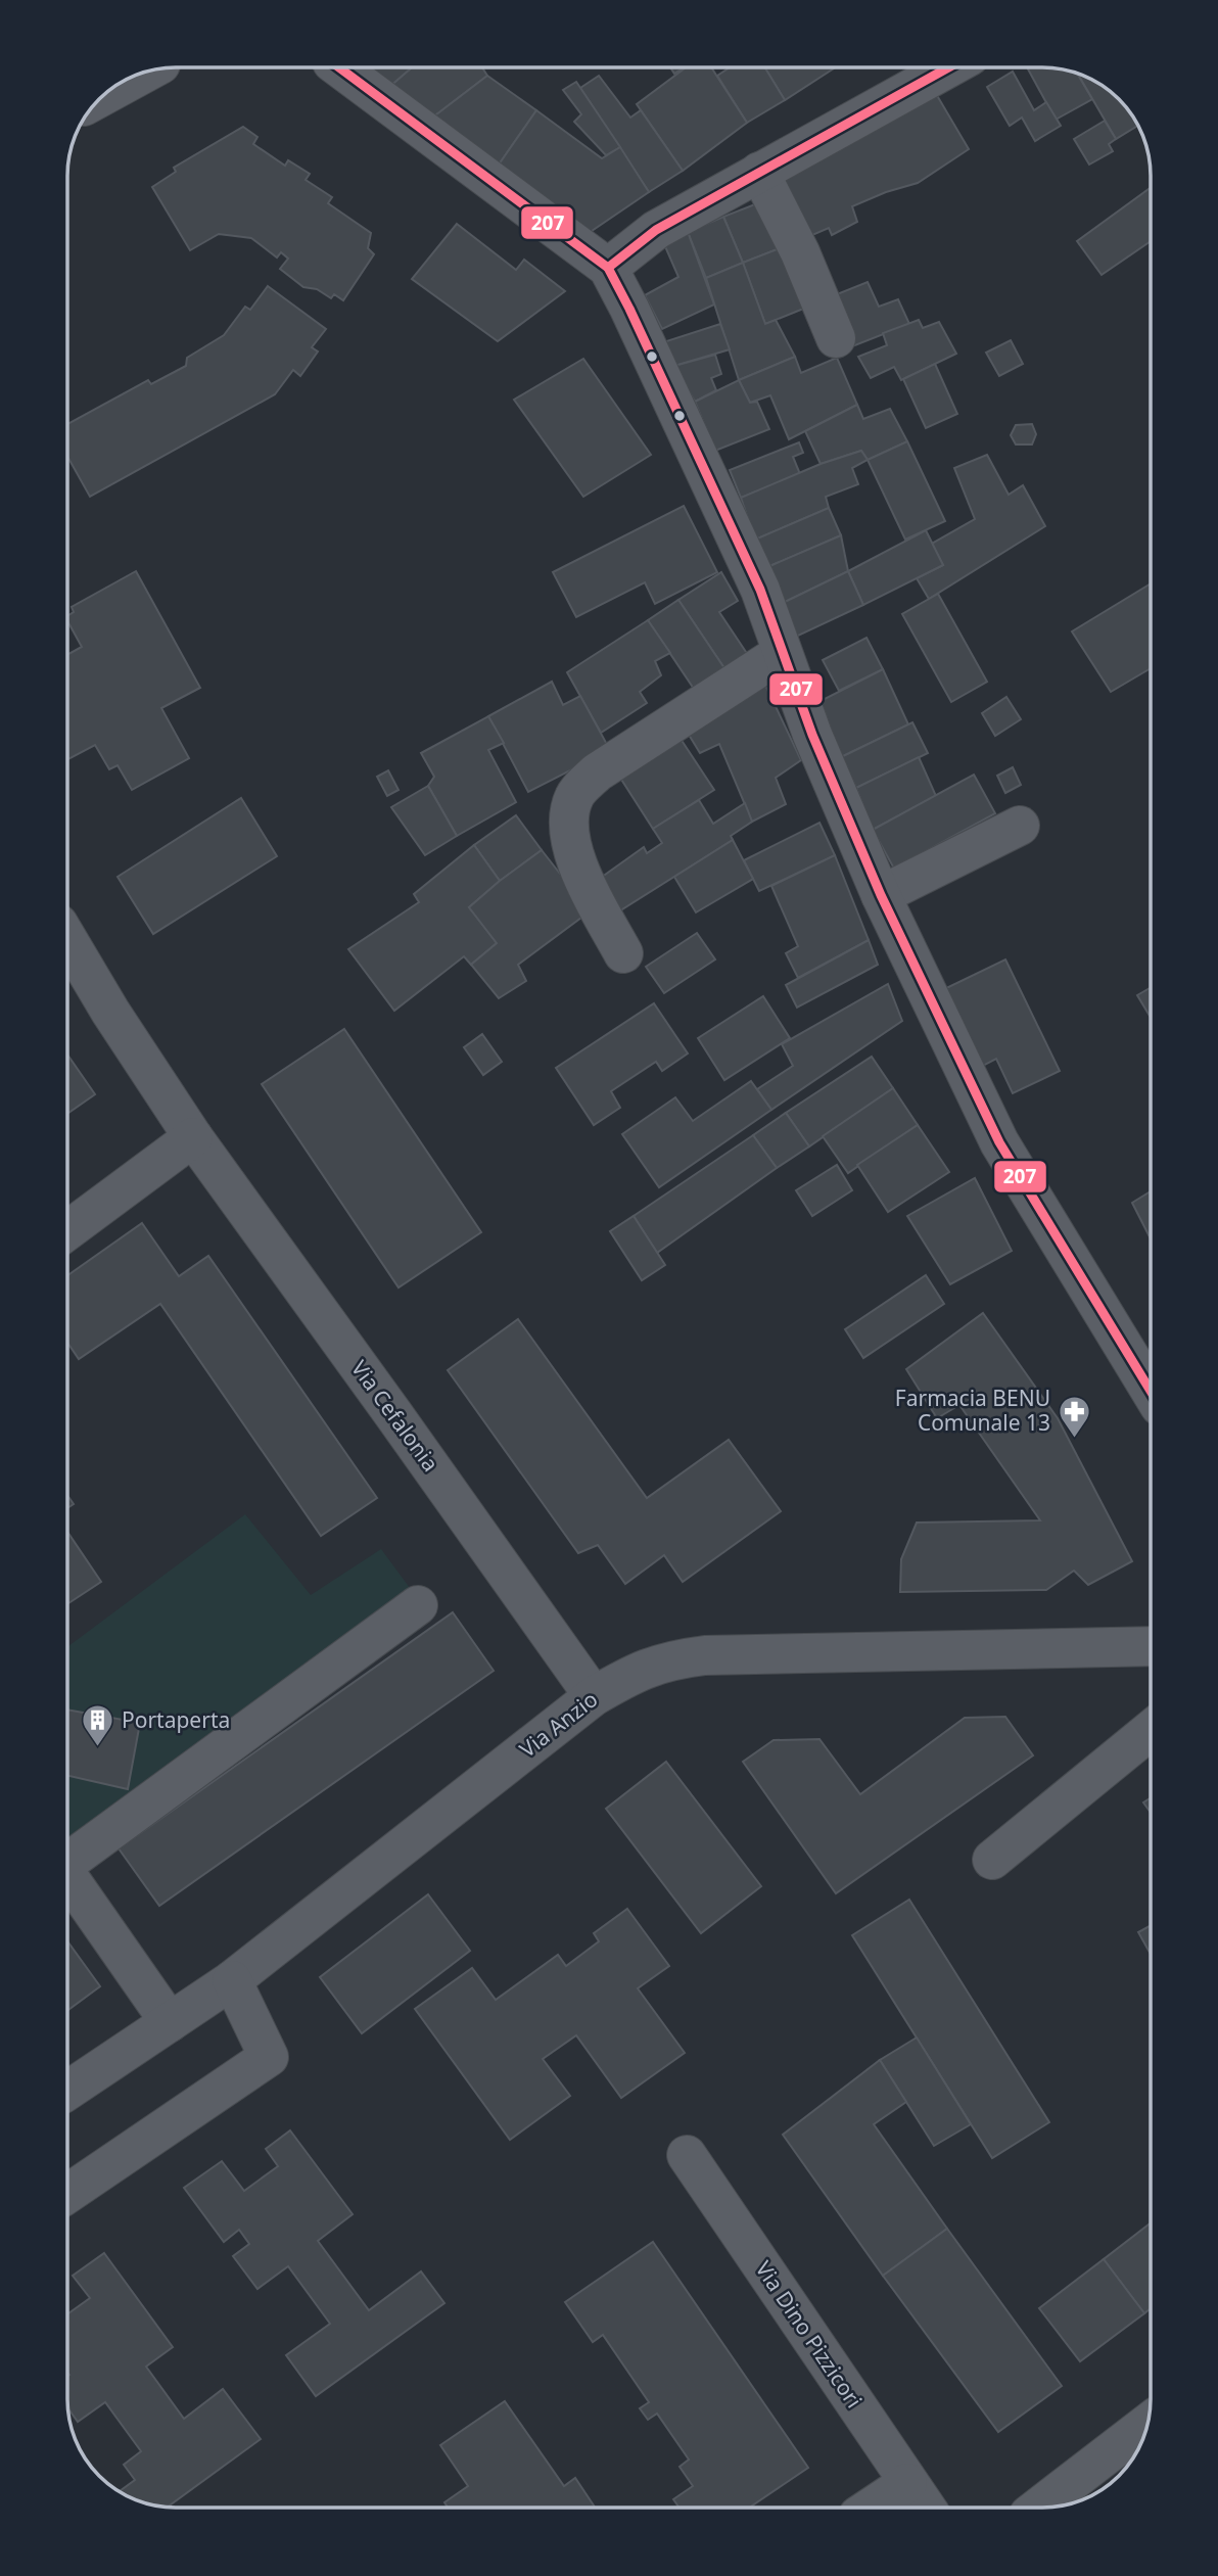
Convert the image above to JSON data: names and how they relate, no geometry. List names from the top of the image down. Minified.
{"streets":{"street":["Via Cefalonia","Via Anzio","Via Dino Pizzicori"]},"crossings":[["Via Cefalonia","Via Anzio"]],"places":{"pharmacy":["Farmacia BENU Comunale 13"],"building":["Portaperta"]},"lines":["transit line 207"]}
